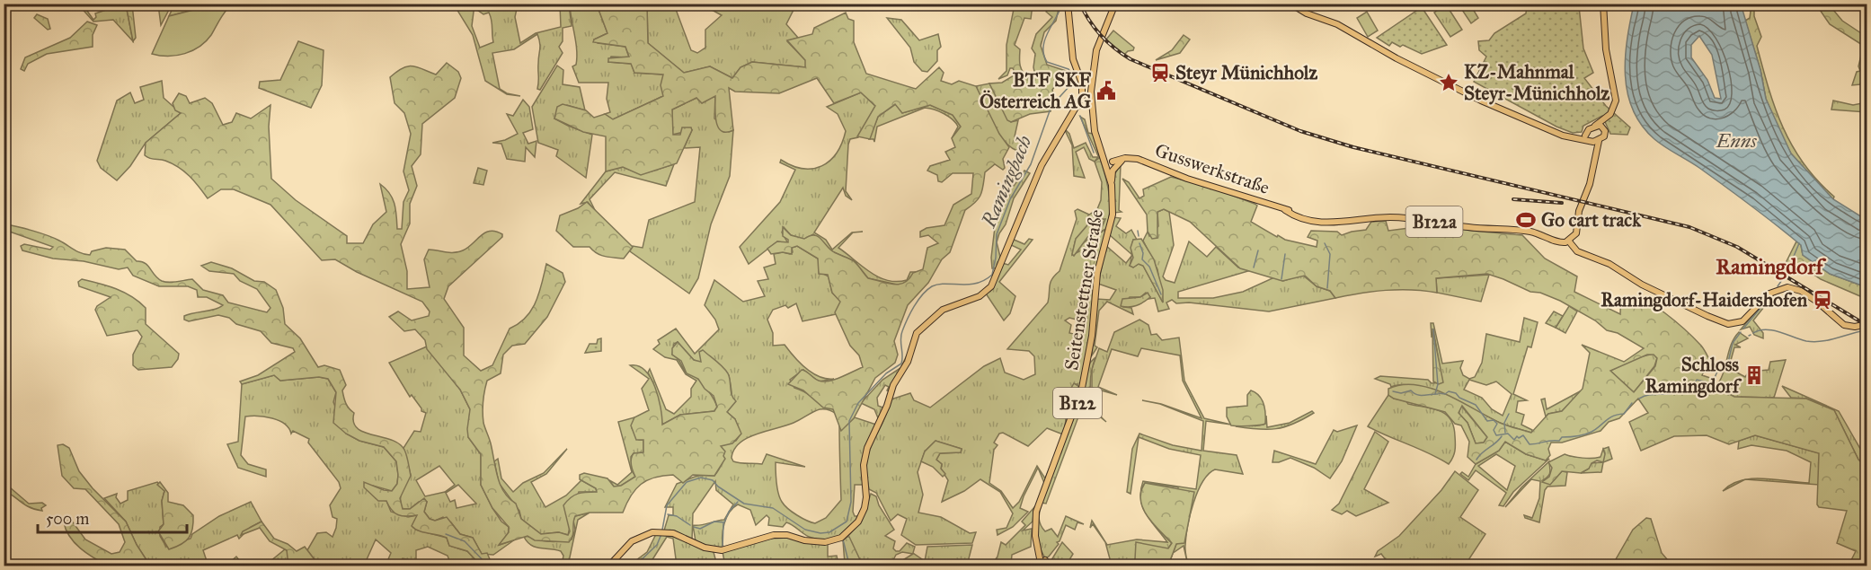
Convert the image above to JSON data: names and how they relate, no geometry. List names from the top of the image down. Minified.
{"streets":{"main road":["Gusswerkstraße","B122a","Seitenstettner Straße","B122"]},"crossings":[["Gusswerkstraße","Seitenstettner Straße"],["Seitenstettner Straße","B122"]],"districts":["Ramingdorf"],"water":["Enns","Ramingbach"],"places":{"station":["Steyr Münichholz","Ramingdorf-Haidershofen"],"place":["KZ-Mahnmal Steyr-Münichholz"],"public building":["BTF SKF Österreich AG"],"sports":["Go cart track"],"building":["Schloss Ramingdorf"]},"scale_bar":"500 m"}
